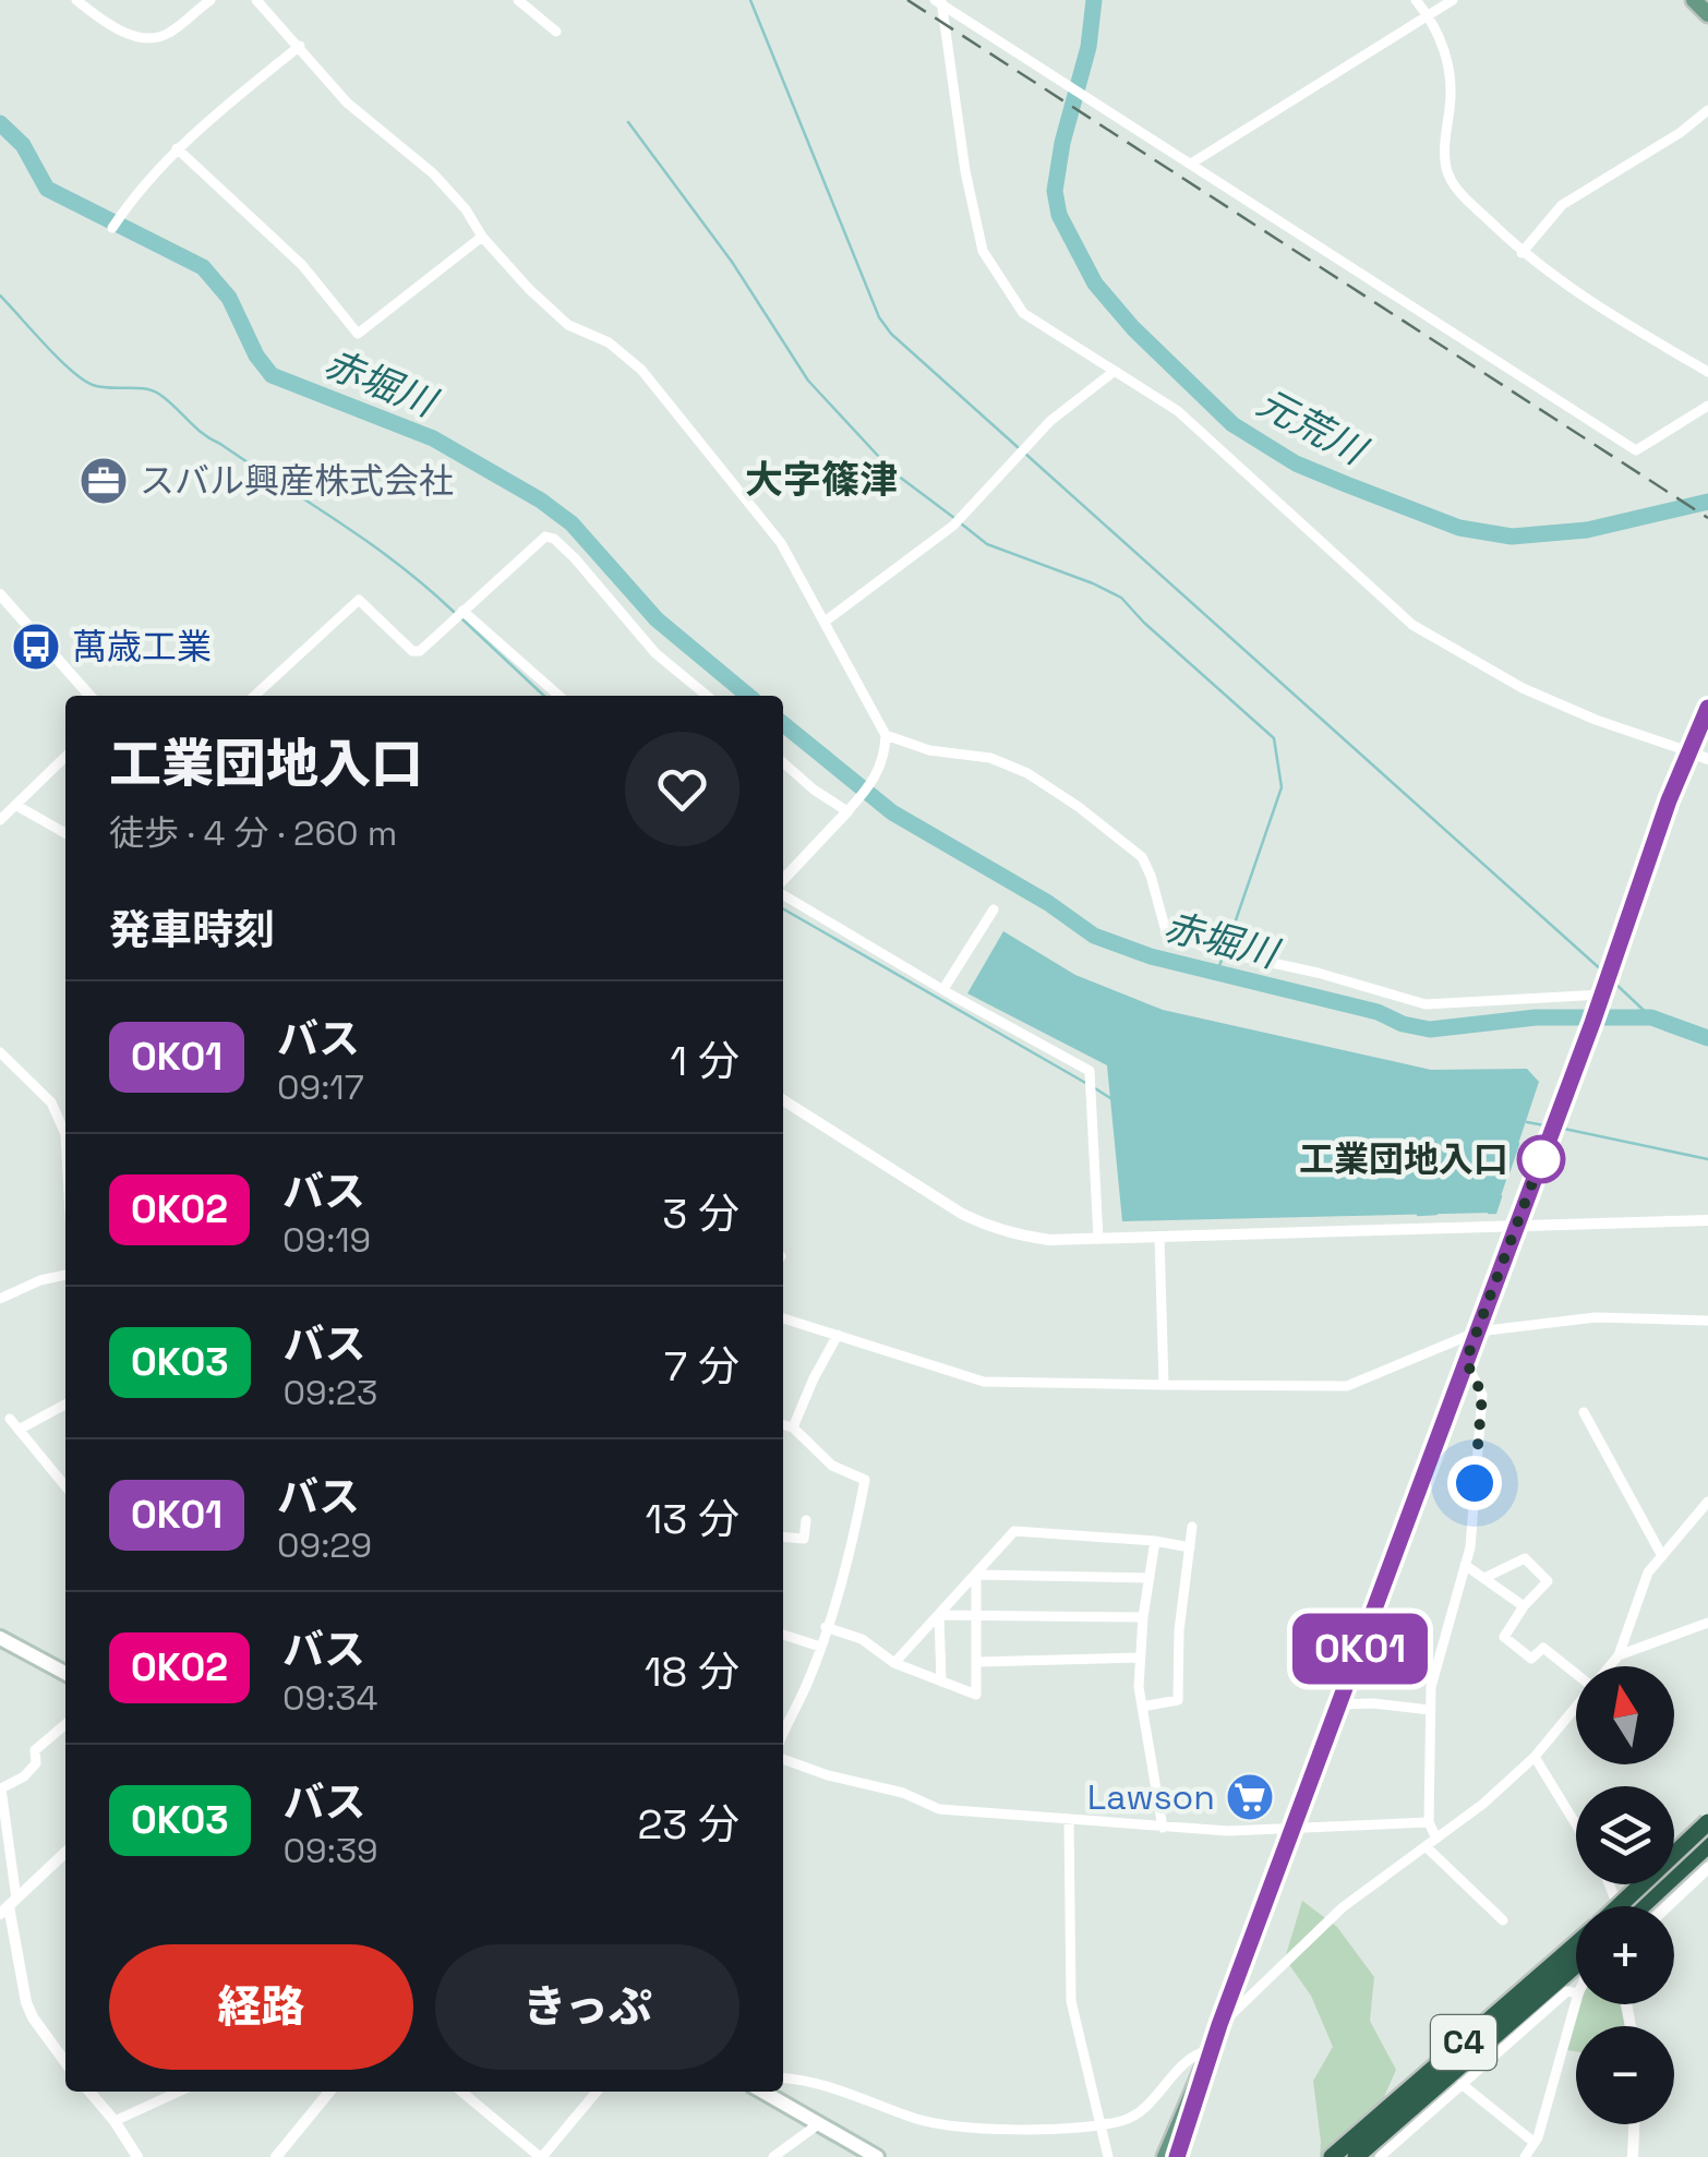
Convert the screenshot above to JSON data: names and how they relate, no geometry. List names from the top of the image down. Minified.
{"streets":{"highway":["C4"]},"districts":["大字篠津"],"water":["赤堀川","元荒川"],"places":{"office":["スバル興産株式会社"],"bus stop":["萬歳工業"],"other":["工業団地入口"],"supermarket":["Lawson"]},"lines":["bus line OK01"],"north":"top","page":{"on_map":"OK01","heading":[["工業団地入口","徒歩 · 4 分 · 260 m"],"発車時刻"],"list":[{"mark":"OK01","name":"バス","note":"09:17","value":"1 分"},{"mark":"OK02","name":"バス","note":"09:19","value":"3 分"},{"mark":"OK03","name":"バス","note":"09:23","value":"7 分"},{"mark":"OK01","name":"バス","note":"09:29","value":"13 分"},{"mark":"OK02","name":"バス","note":"09:34","value":"18 分"},{"mark":"OK03","name":"バス","note":"09:39","value":"23 分"}],"map_buttons":["+","−"],"buttons":["経路","きっぷ"]}}
